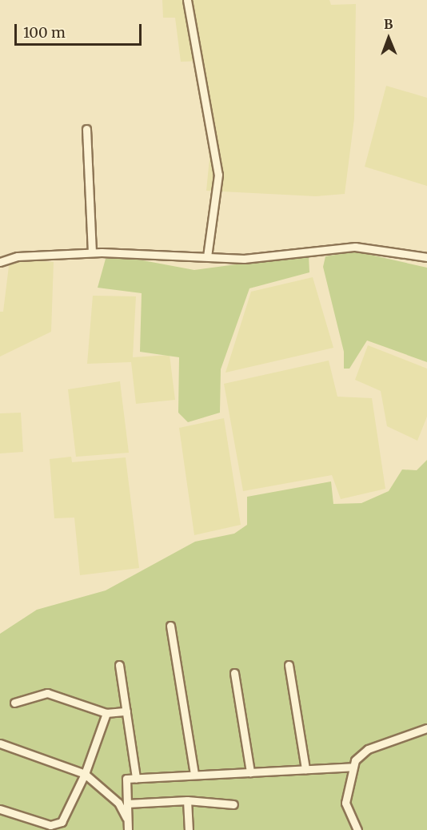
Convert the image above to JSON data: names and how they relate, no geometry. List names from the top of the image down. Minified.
{"scale_bar":"100 m","north":"top"}
